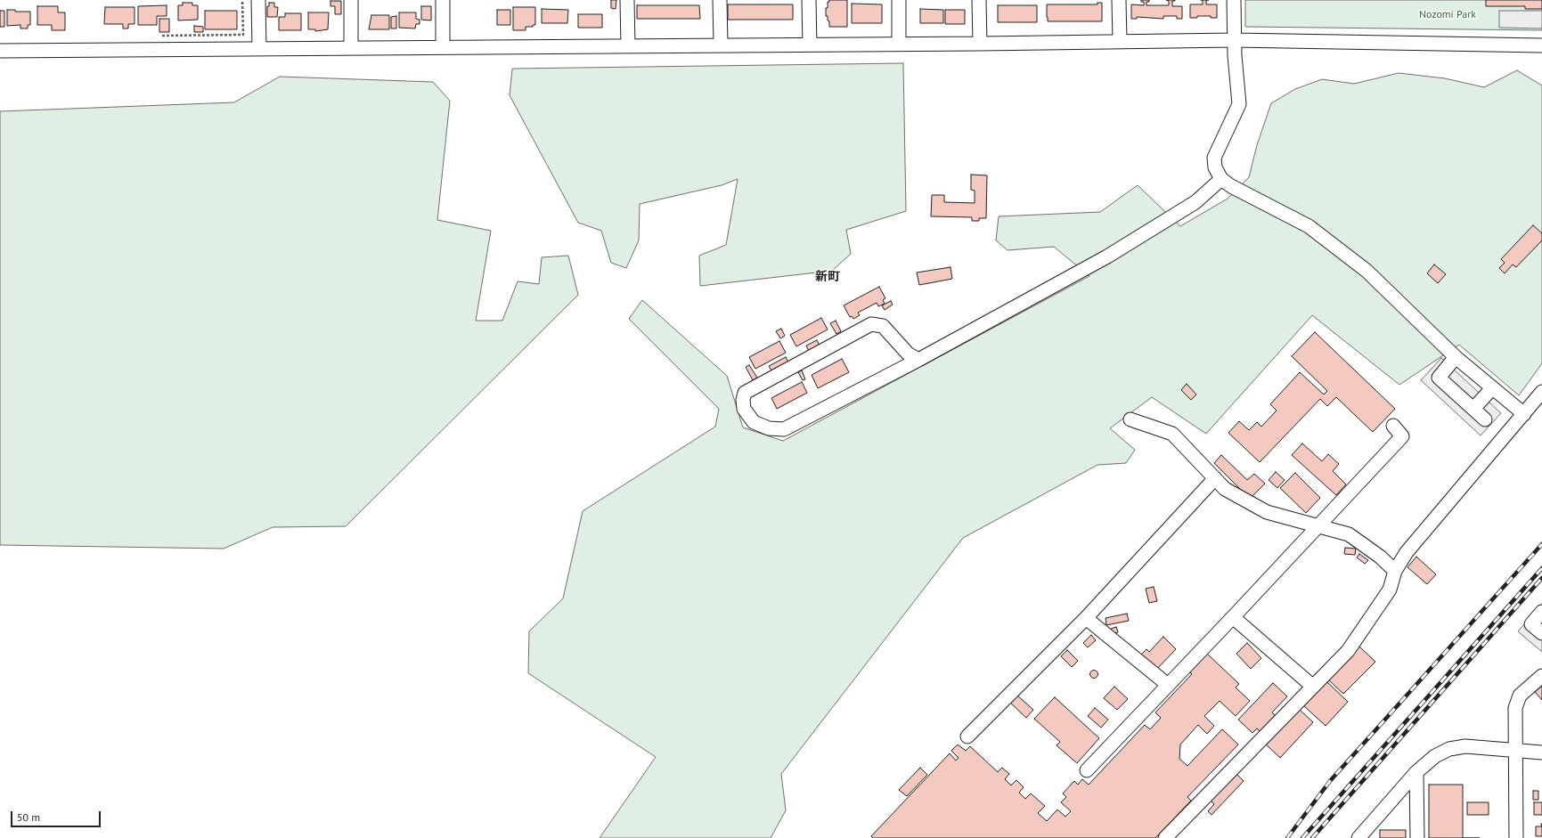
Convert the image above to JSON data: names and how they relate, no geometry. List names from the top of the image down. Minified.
{"districts":["新町"],"parks":["Nozomi Park"],"scale_bar":"50 m"}
